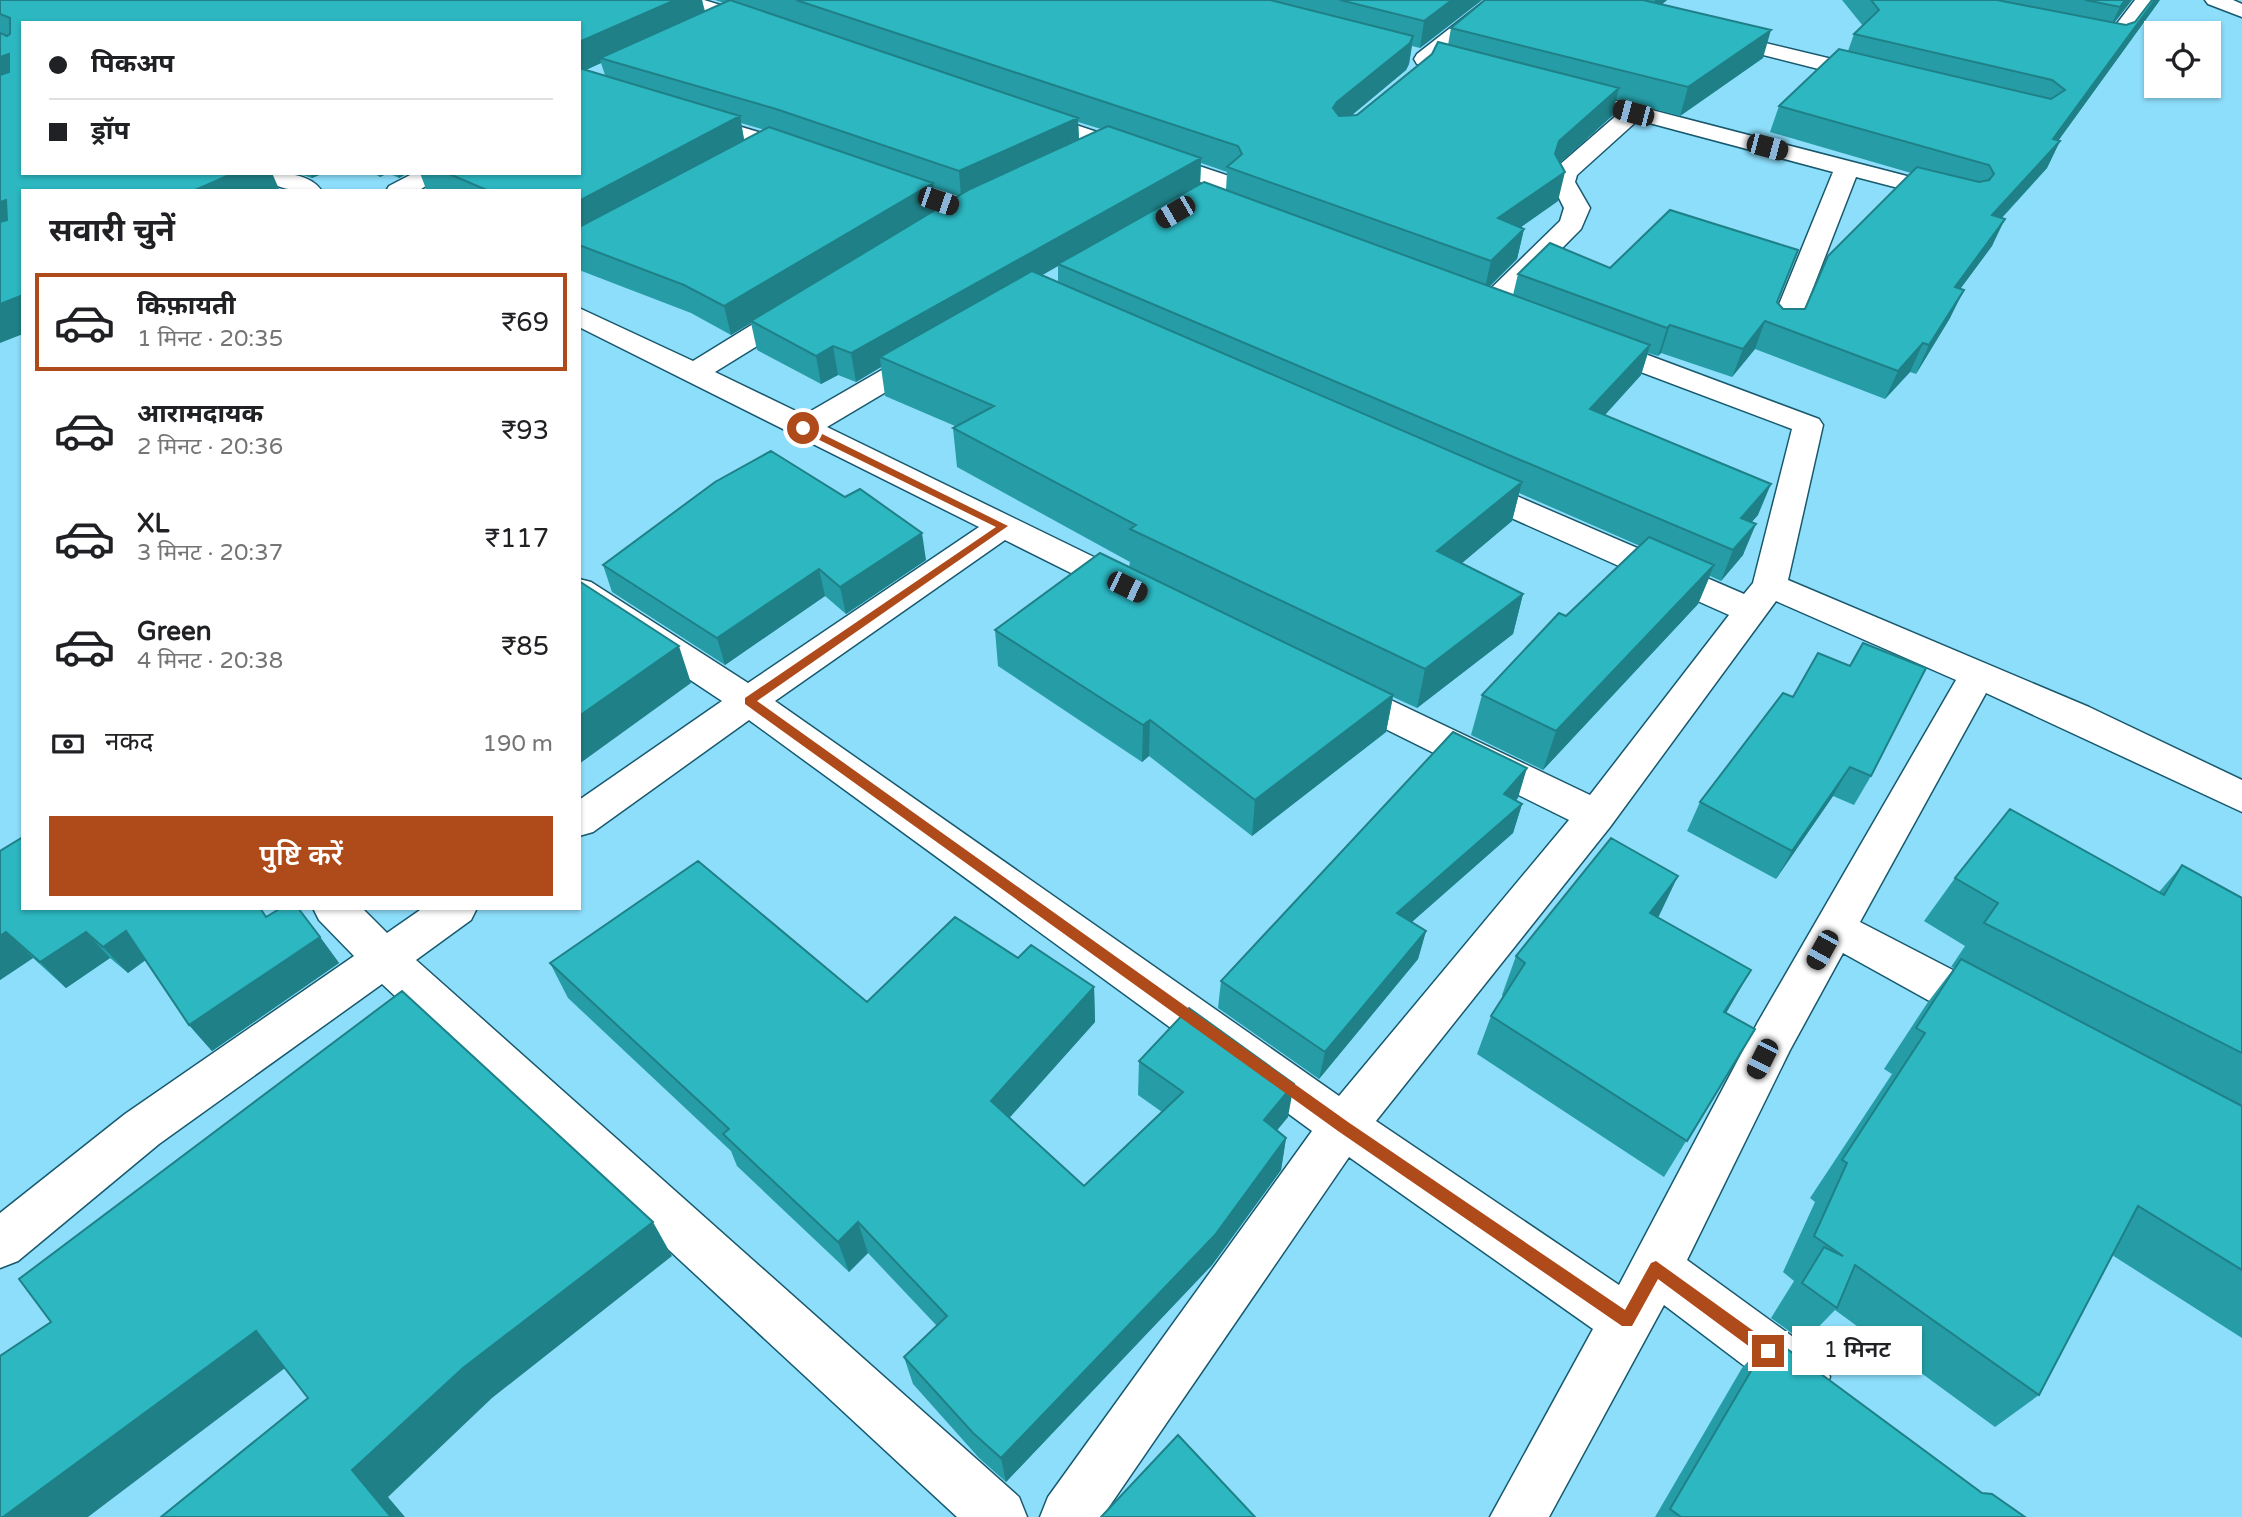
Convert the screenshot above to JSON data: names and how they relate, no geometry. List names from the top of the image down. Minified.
{"page":{"banner":["पिकअप","ड्रॉप"],"heading":"सवारी चुनें","list":[{"name":"किफ़ायती","note":"1 मिनट · 20:35","value":"₹69"},{"name":"आरामदायक","note":"2 मिनट · 20:36","value":"₹93"},{"name":"XL","note":"3 मिनट · 20:37","value":"₹117"},{"name":"Green","note":"4 मिनट · 20:38","value":"₹85"}],"pay":["नकद","190 m"],"buttons":"पुष्टि करें","bubble":"1 मिनट"}}
